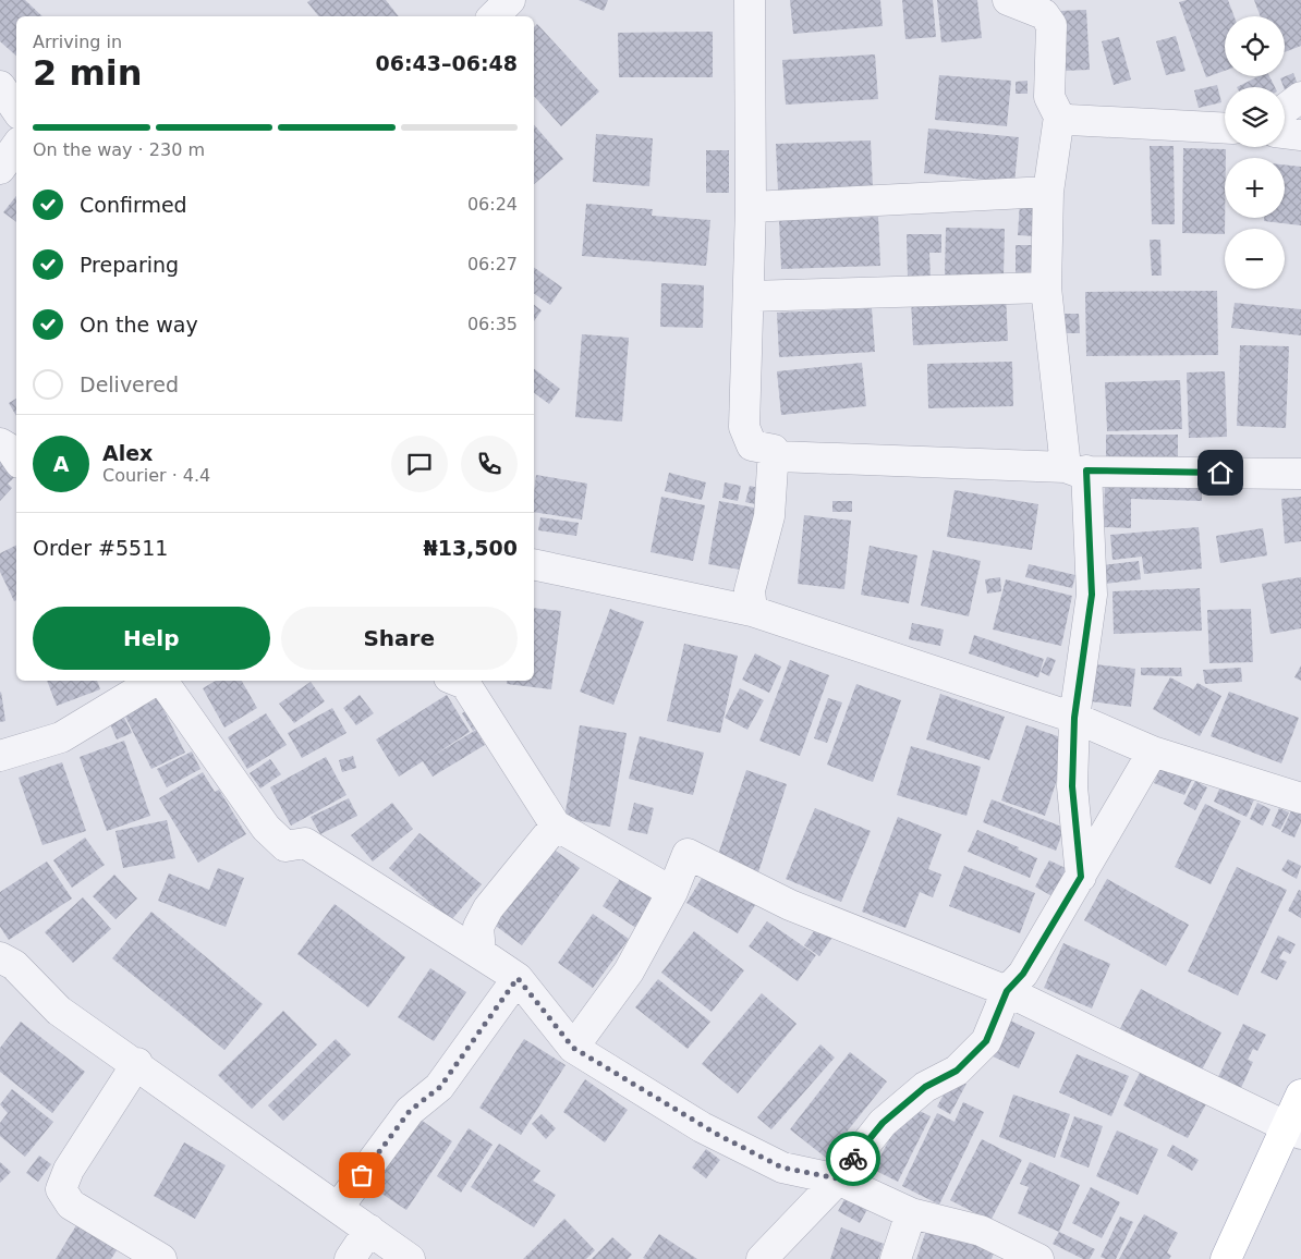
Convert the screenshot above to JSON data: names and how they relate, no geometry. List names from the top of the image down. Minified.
{"page":{"map_buttons":["+","−"],"heading":["2 min","Arriving in","06:43–06:48"],"panel":["Alex","Courier · 4.4","Order #5511","₦13,500"],"bar":"On the way · 230 m","list":[["Confirmed","06:24"],["Preparing","06:27"],["On the way","06:35"],"Delivered"],"round":"A","buttons":["Help","Share"]}}
